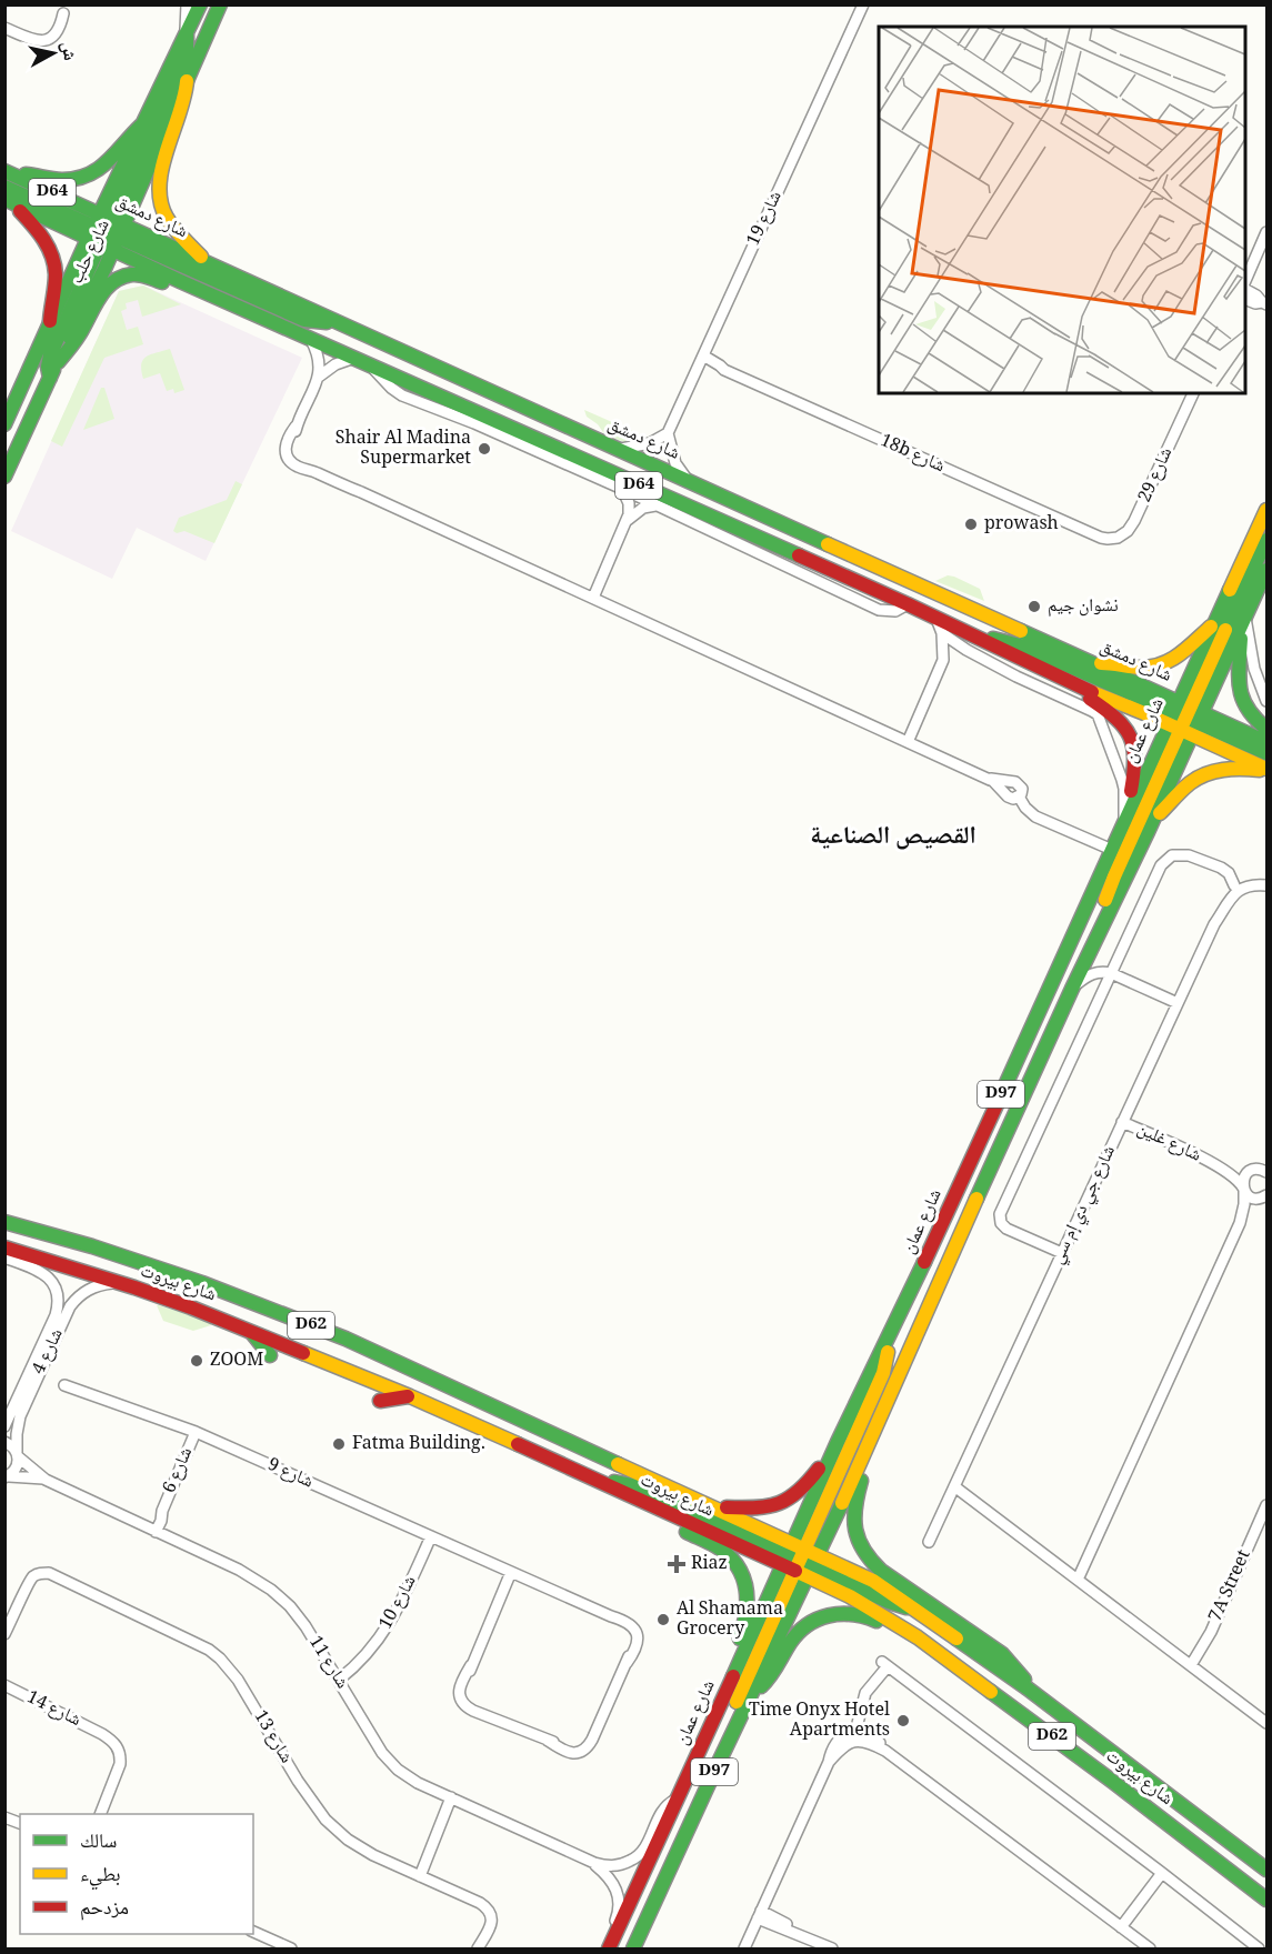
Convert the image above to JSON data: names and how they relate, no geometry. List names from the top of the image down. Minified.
{"streets":{"main road":["D64","شارع دمشق","شارع حلب","شارع عمان","D97","شارع بيروت","D62"],"street":["شارع 19","18b شارع","شارع 29","شارع غلين","شارع جي دي إم سي","شارع 4","شارع 6","شارع 9","7A Street","شارع 10","شارع 11","شارع 14","شارع 13"]},"crossings":[["شارع دمشق","شارع حلب"],["شارع دمشق","شارع عمان"],["شارع 19","18b شارع"],["18b شارع","شارع 29"],["شارع عمان","شارع بيروت"],["شارع عمان","شارع 11"],["شارع غلين","شارع جي دي إم سي"],["شارع بيروت","شارع 4"],["شارع 4","شارع 11"],["شارع 6","شارع 9"],["شارع 6","شارع 11"],["شارع 9","شارع 10"],["شارع 10","شارع 11"]],"districts":["القصيص الصناعية"],"places":{"other":["Shair Al Madina Supermarket","prowash","نشوان جيم","ZOOM","Fatma Building.","Al Shamama Grocery","Time Onyx Hotel Apartments"],"health":["Riaz"]},"legend":["سالك","بطيء","مزدحم"],"north":"right"}
